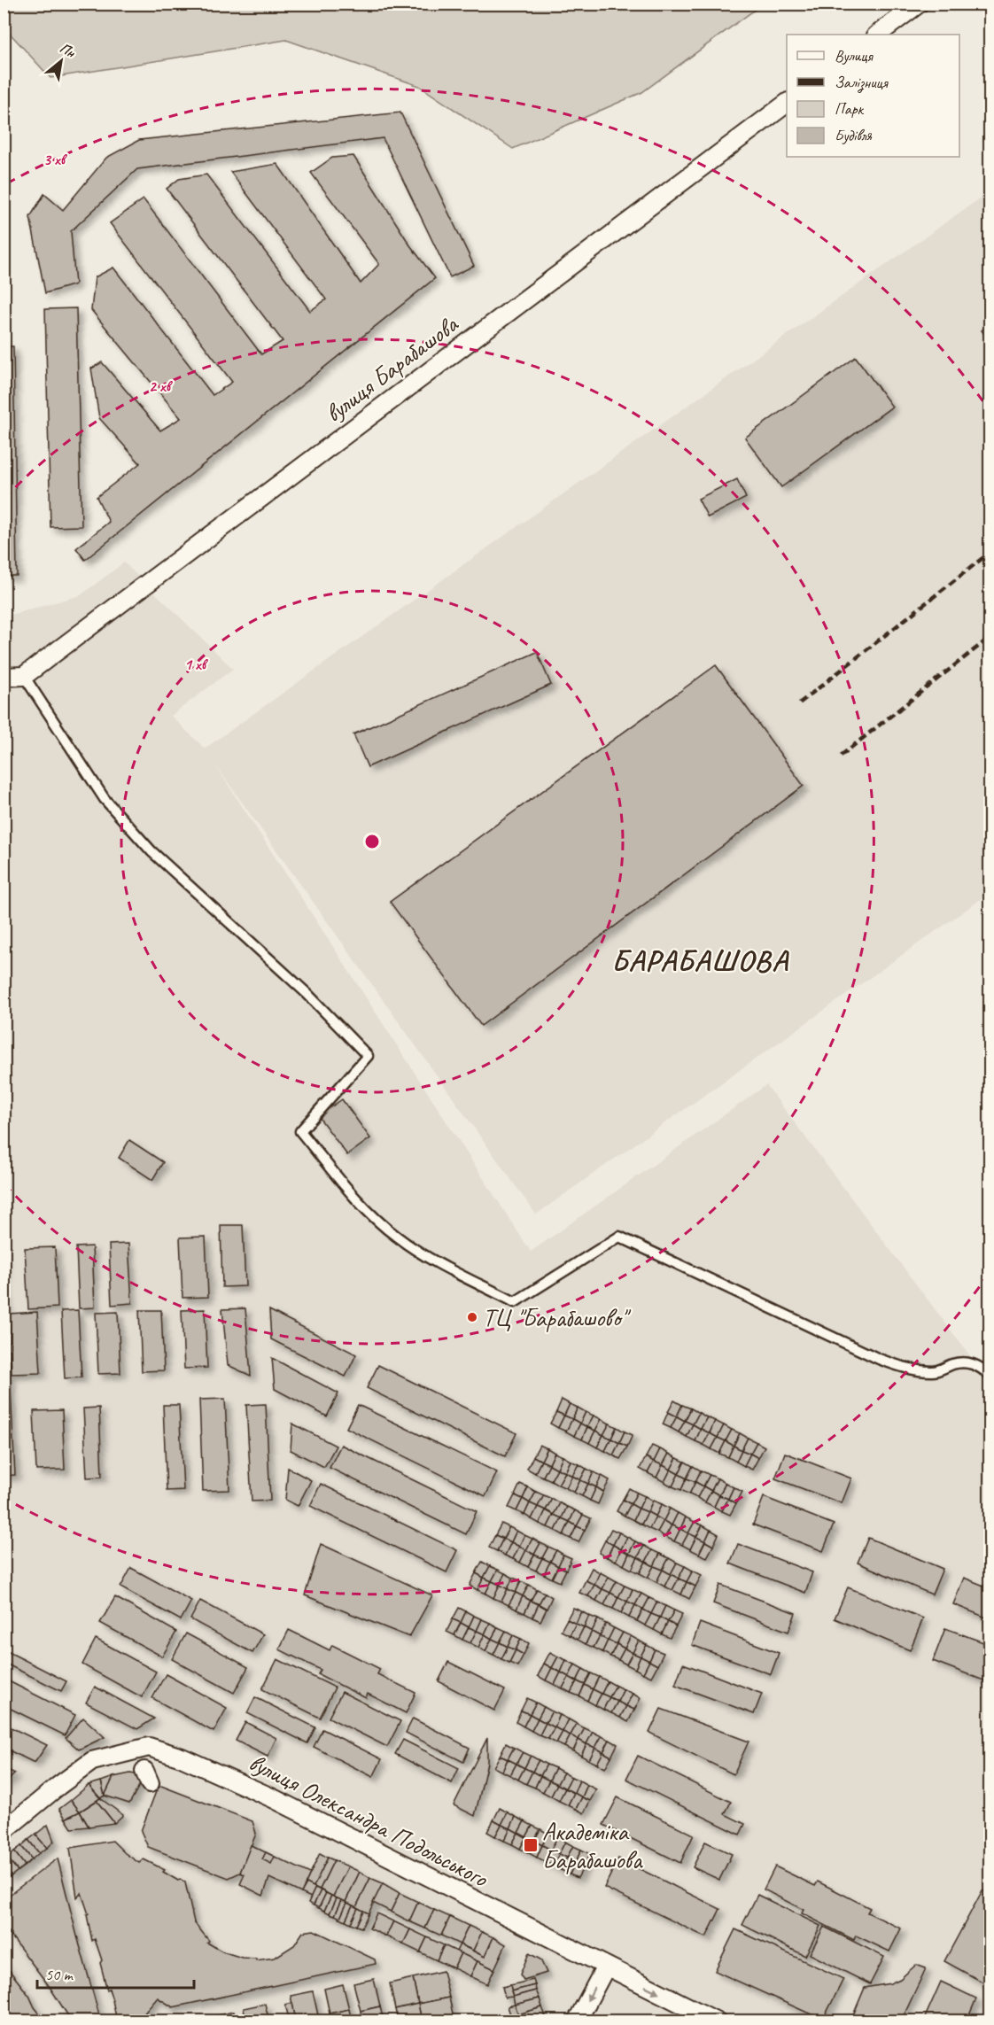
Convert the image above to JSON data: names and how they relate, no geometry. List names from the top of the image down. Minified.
{"streets":{"street":["вулиця Барабашова","вулиця Олександра Подольського"]},"districts":["БАРАБАШОВА"],"places":{"other":["ТЦ \"Барабашово\""],"transit":["Академіка Барабашова"]},"legend":["Вулиця","Залізниця","Парк","Будівля"],"scale_bar":"50 m","north":"top right","rings":["3 хв","2 хв","1 хв"]}
